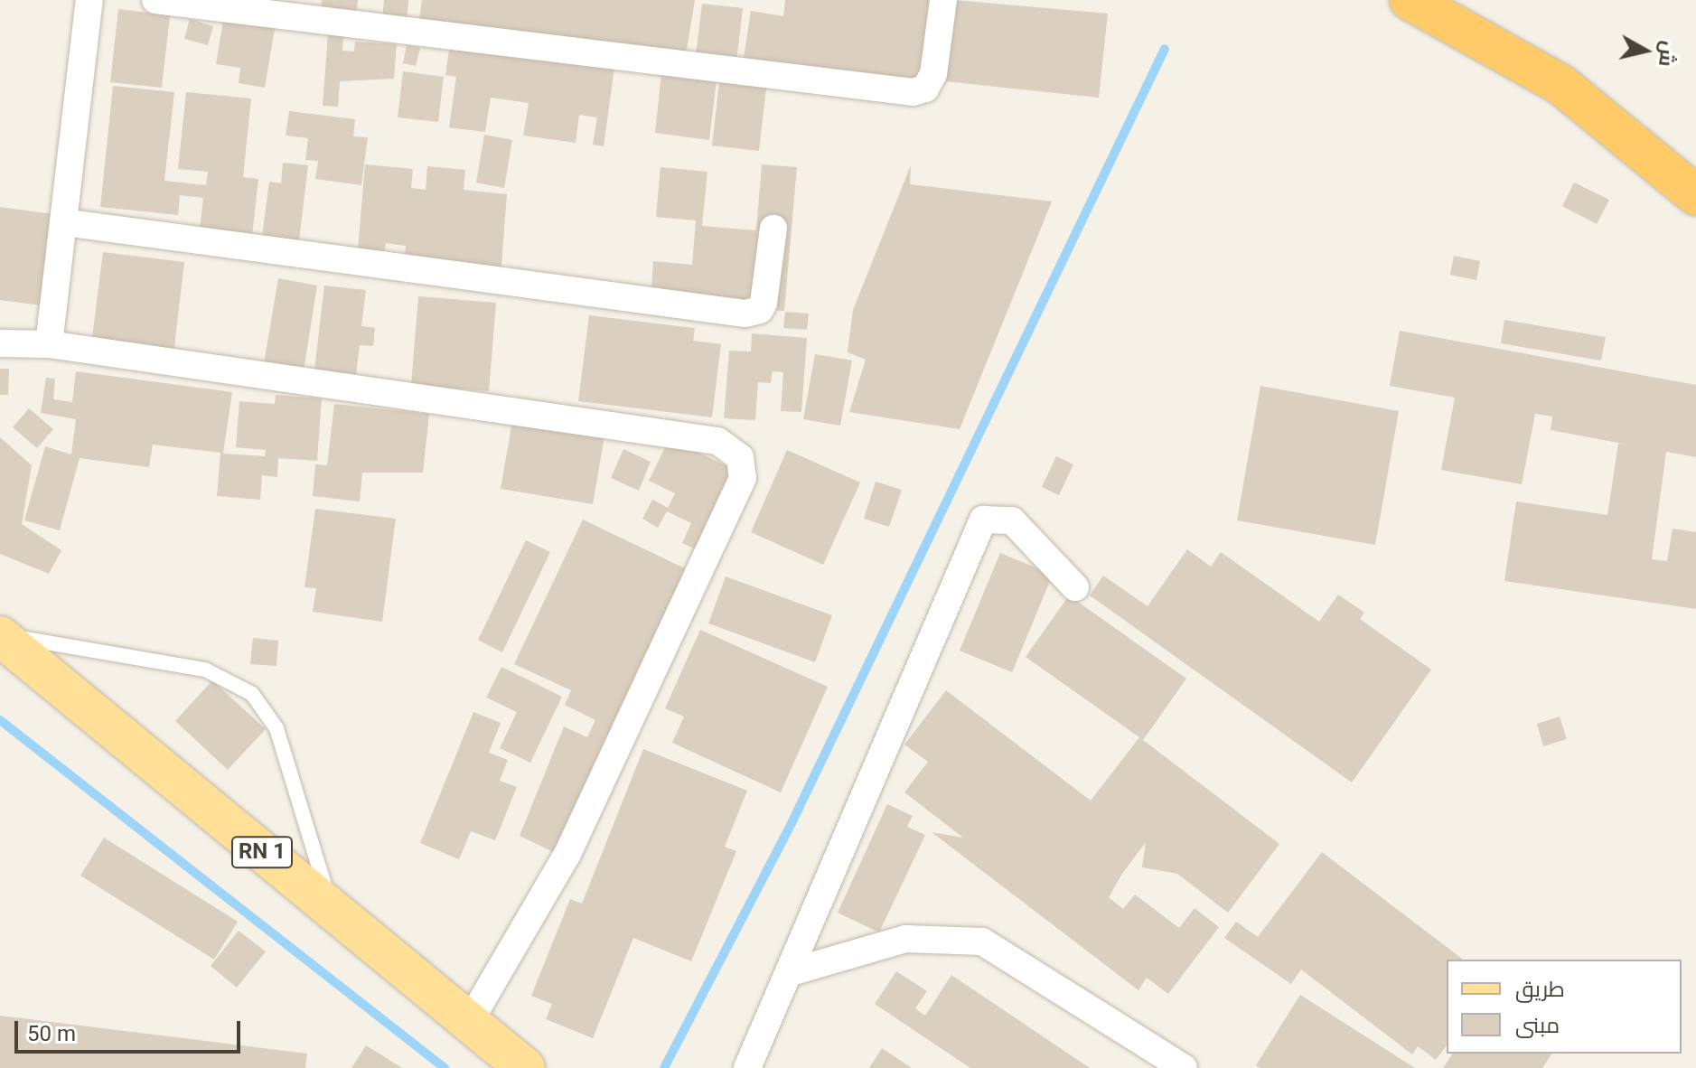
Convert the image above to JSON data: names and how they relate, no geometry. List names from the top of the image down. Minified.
{"streets":{"main road":["RN 1"]},"legend":["طريق","مبنى"],"scale_bar":"50 m","north":"right"}
